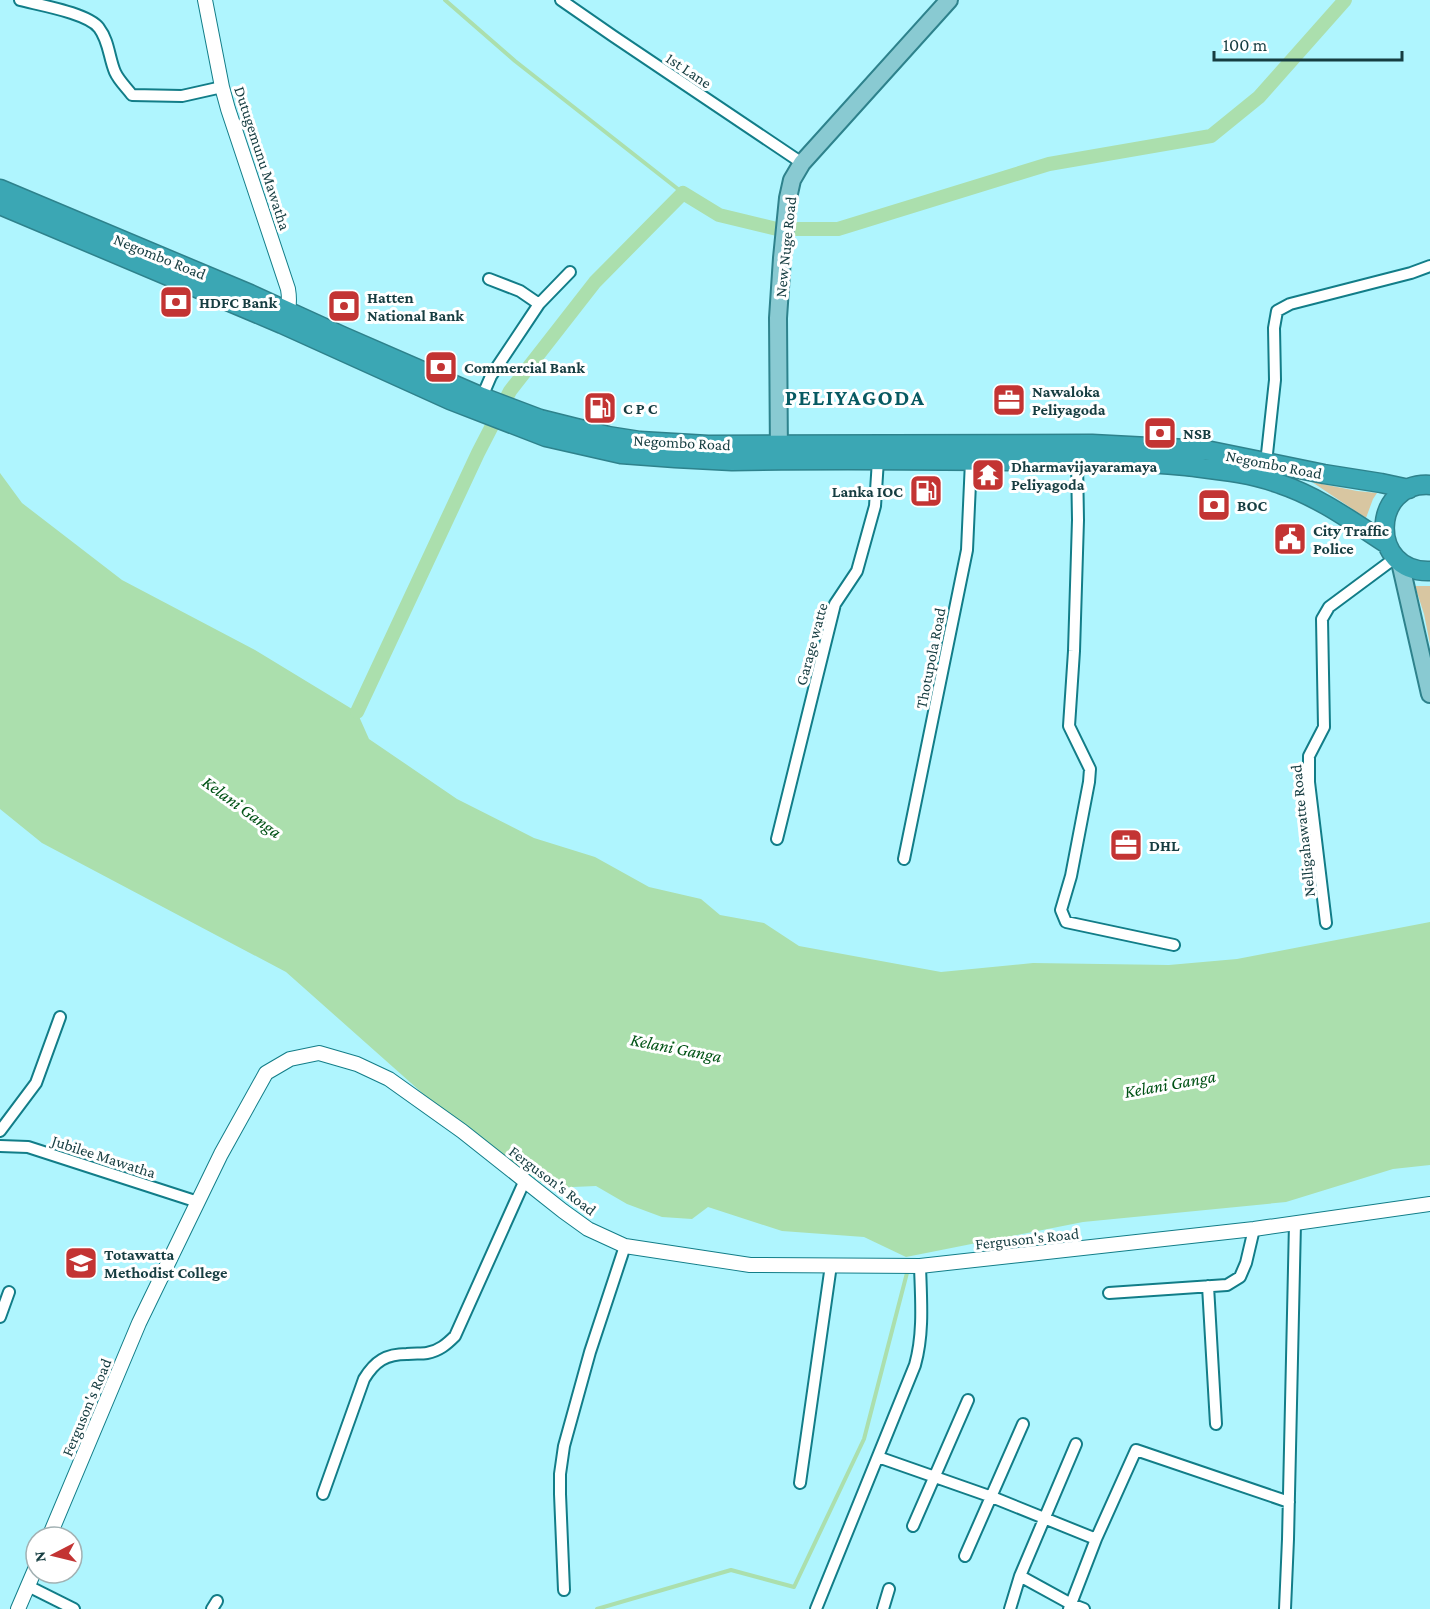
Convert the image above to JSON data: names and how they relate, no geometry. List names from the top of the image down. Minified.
{"streets":{"highway":["Negombo Road"],"main road":["New Nuge Road"],"street":["1st Lane","Dutugemunu Mawatha","Garage watte","Thotupola Road","Nelligahawatte Road","Jubilee Mawatha","Ferguson's Road"]},"crossings":[["1st Lane","New Nuge Road"],["Dutugemunu Mawatha","Negombo Road"],["New Nuge Road","Negombo Road"],["Negombo Road","Garage watte"],["Negombo Road","Thotupola Road"],["Negombo Road","Nelligahawatte Road"],["Jubilee Mawatha","Ferguson's Road"]],"districts":["PELIYAGODA"],"water":["Kelani Ganga"],"places":{"bank":["HDFC Bank","Hatten National Bank","Commercial Bank","NSB","BOC"],"office":["Nawaloka Peliyagoda","DHL"],"fuel station":["C P C","Lanka IOC"],"temple":["Dharmavijayaramaya Peliyagoda"],"public building":["City Traffic Police"],"school or university":["Totawatta Methodist College"]},"scale_bar":"100 m","north":"left"}
